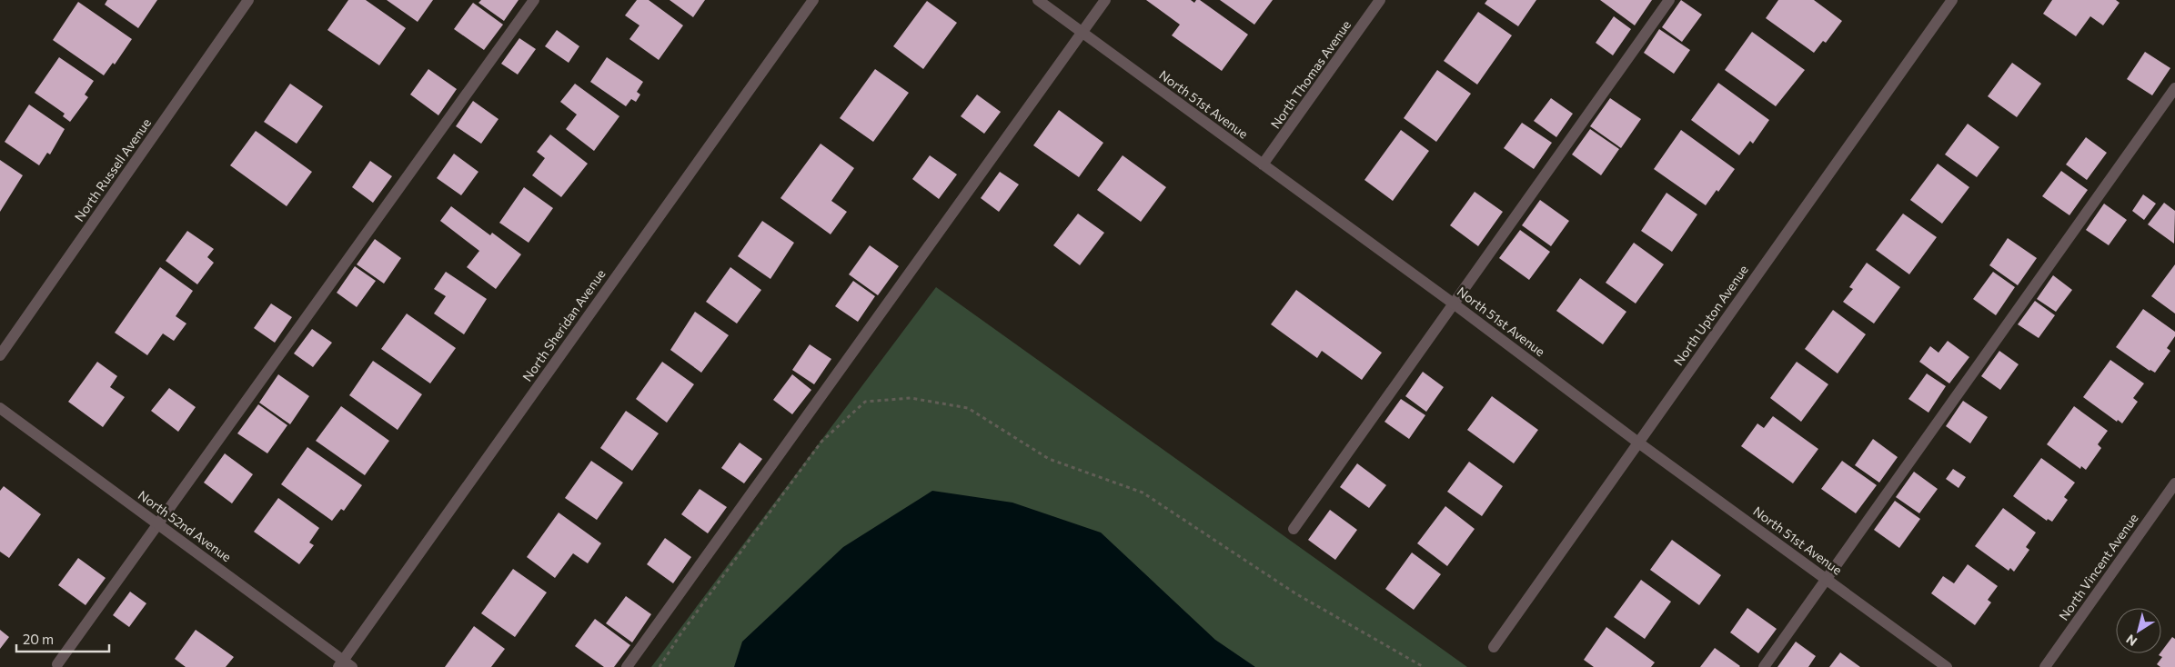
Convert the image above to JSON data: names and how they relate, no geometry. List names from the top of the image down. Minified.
{"streets":{"street":["North Thomas Avenue","North 51st Avenue","North Russell Avenue","North Upton Avenue","North Sheridan Avenue","North 52nd Avenue","North Vincent Avenue"]},"crossings":[["North Thomas Avenue","North 51st Avenue"],["North 51st Avenue","North Upton Avenue"],["North Sheridan Avenue","North 52nd Avenue"]],"scale_bar":"20 m","north":"bottom left"}
